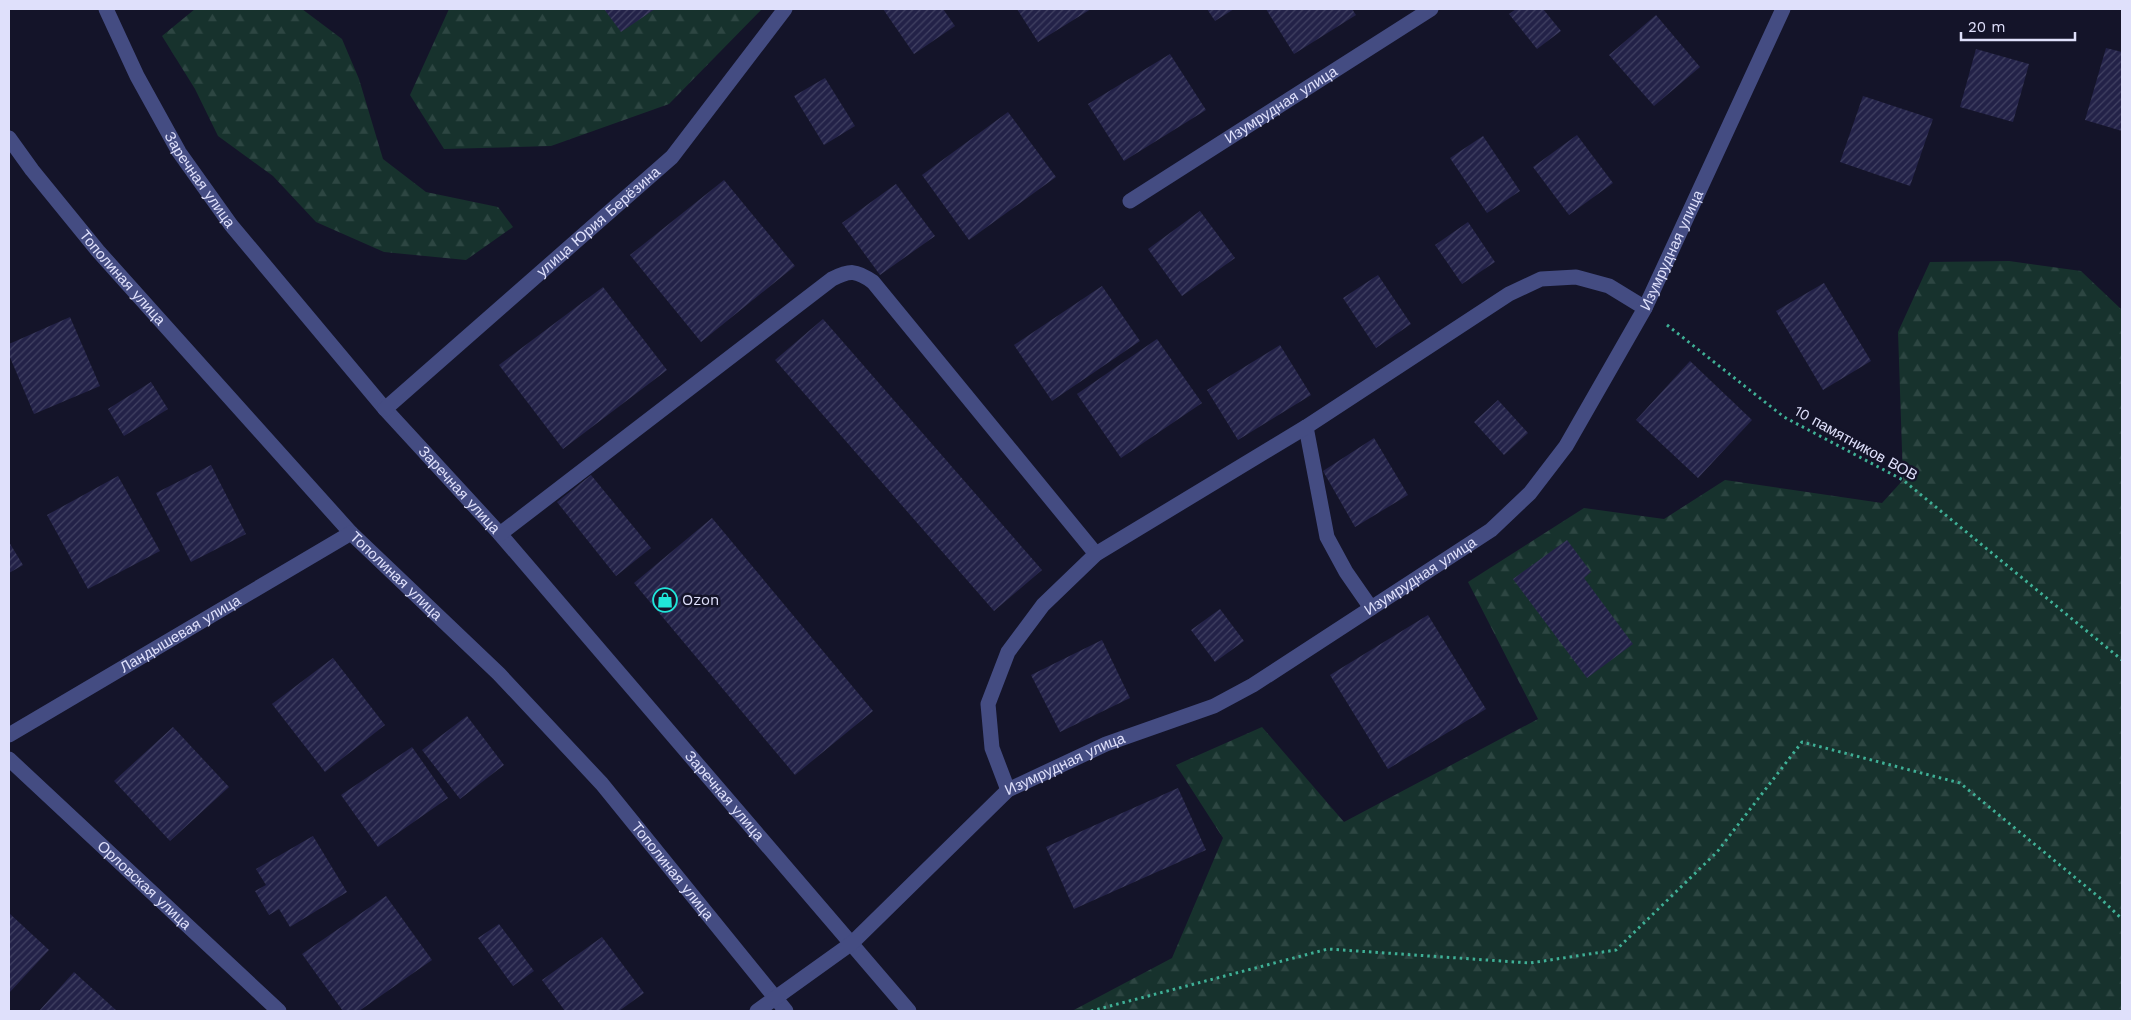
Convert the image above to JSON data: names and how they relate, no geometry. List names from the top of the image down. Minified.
{"streets":{"street":["Изумрудная улица","Заречная улица","улица Юрия Берёзина","Тополиная улица","Ландышевая улица","Орловская улица"],"path":["10 памятников ВОВ"]},"crossings":[["Изумрудная улица","Заречная улица"],["Изумрудная улица","Тополиная улица"],["Изумрудная улица","10 памятников ВОВ"],["Заречная улица","улица Юрия Берёзина"],["Тополиная улица","Ландышевая улица"]],"places":{"shop":["Ozon"]},"scale_bar":"20 m"}
